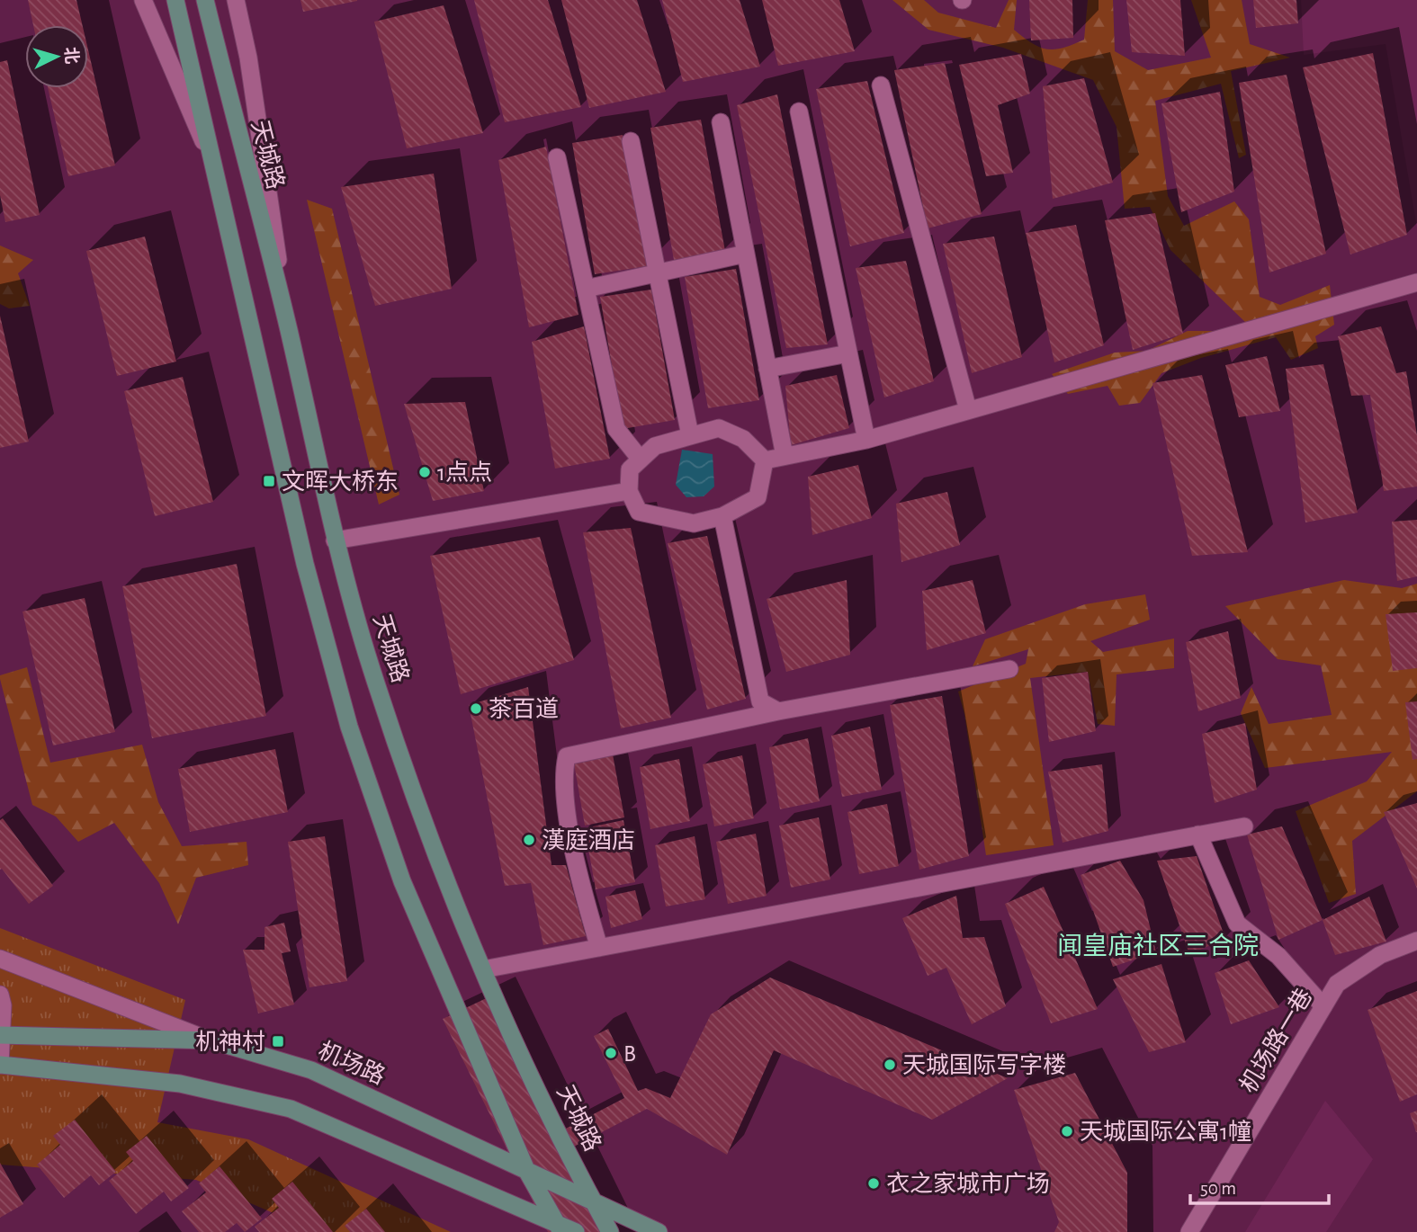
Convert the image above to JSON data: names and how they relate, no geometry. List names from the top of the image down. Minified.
{"streets":{"main road":["天城路","机场路"],"street":["机场路一巷"]},"crossings":[["天城路","机场路"]],"districts":["闻皇庙社区三合院"],"places":{"other":["1点点","茶百道","漢庭酒店","B","天城国际写字楼","天城国际公寓1幢","衣之家城市广场"],"transit":["文晖大桥东","机神村"]},"scale_bar":"50 m","north":"right"}
